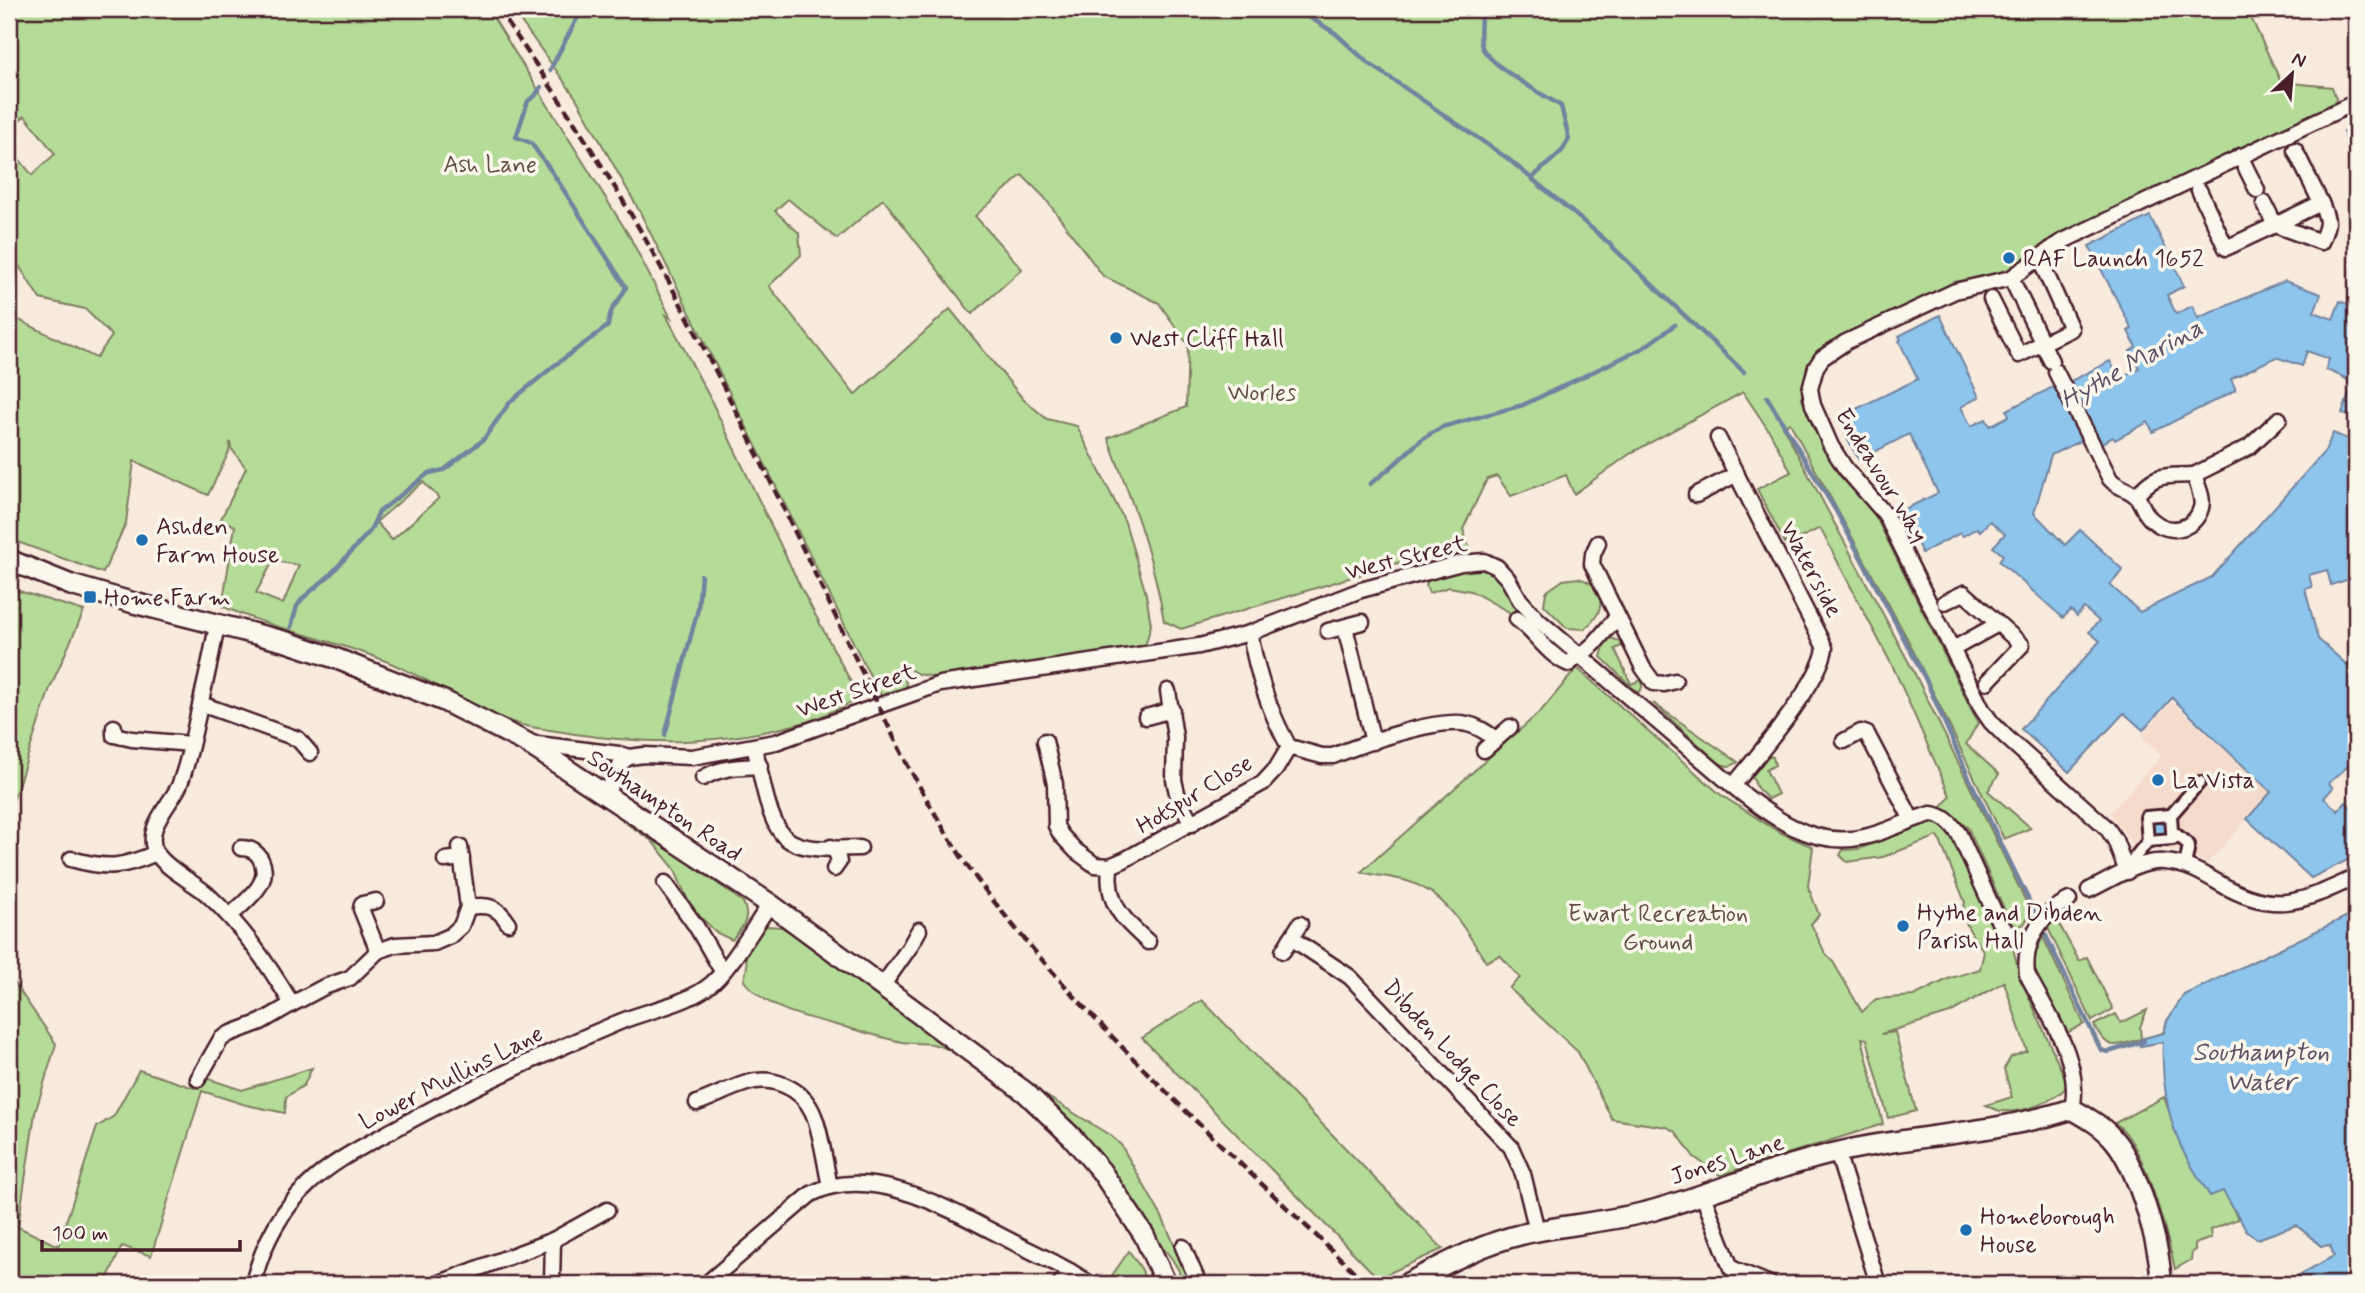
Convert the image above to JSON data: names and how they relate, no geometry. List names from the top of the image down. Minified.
{"streets":{"street":["Endeavour Way","West Street","Waterside","Hotspur Close","Southampton Road","Dibden Lodge Close","Lower Mullins Lane","Jones Lane"]},"crossings":[["West Street","Waterside"],["West Street","Southampton Road"],["Southampton Road","Lower Mullins Lane"],["Dibden Lodge Close","Jones Lane"]],"water":["Hythe Marina","Southampton Water"],"parks":["Ash Lane","Worles","Ewart Recreation Ground"],"places":{"other":["RAF Launch 1652","West Cliff Hall","Ashden Farm House","La Vista","Hythe and Dibden Parish Hall","Homeborough House"],"transit":["Home Farm"]},"scale_bar":"100 m","north":"top right"}
